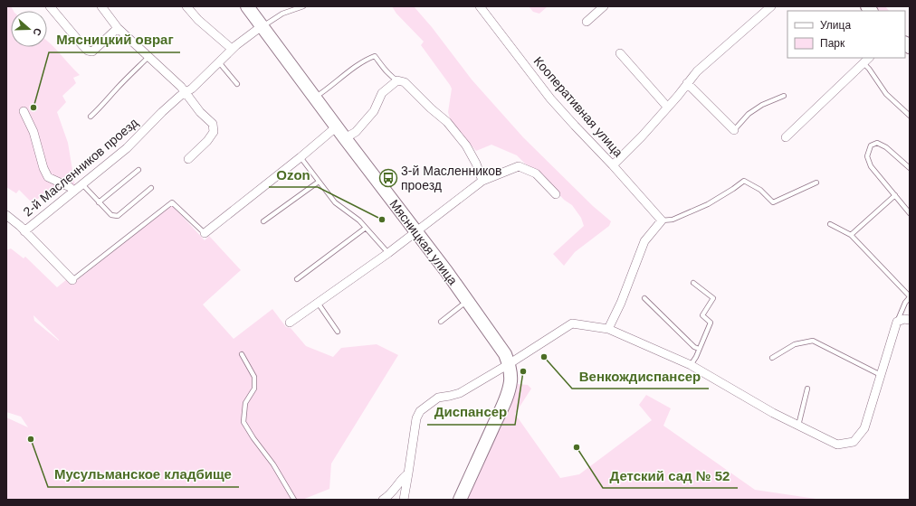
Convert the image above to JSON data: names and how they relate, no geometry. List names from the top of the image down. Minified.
{"streets":{"main road":["Мясницкая улица"],"street":["Кооперативная улица","2-й Масленников проезд"]},"crossings":[["2-й Масленников проезд","Мясницкая улица"]],"places":{"other":["Мясницкий овраг","Ozon","Венкождиспансер","Диспансер","Мусульманское кладбище","Детский сад № 52"],"bus stop":["3-й Масленников проезд"]},"legend":["Улица","Парк"],"north":"right"}
